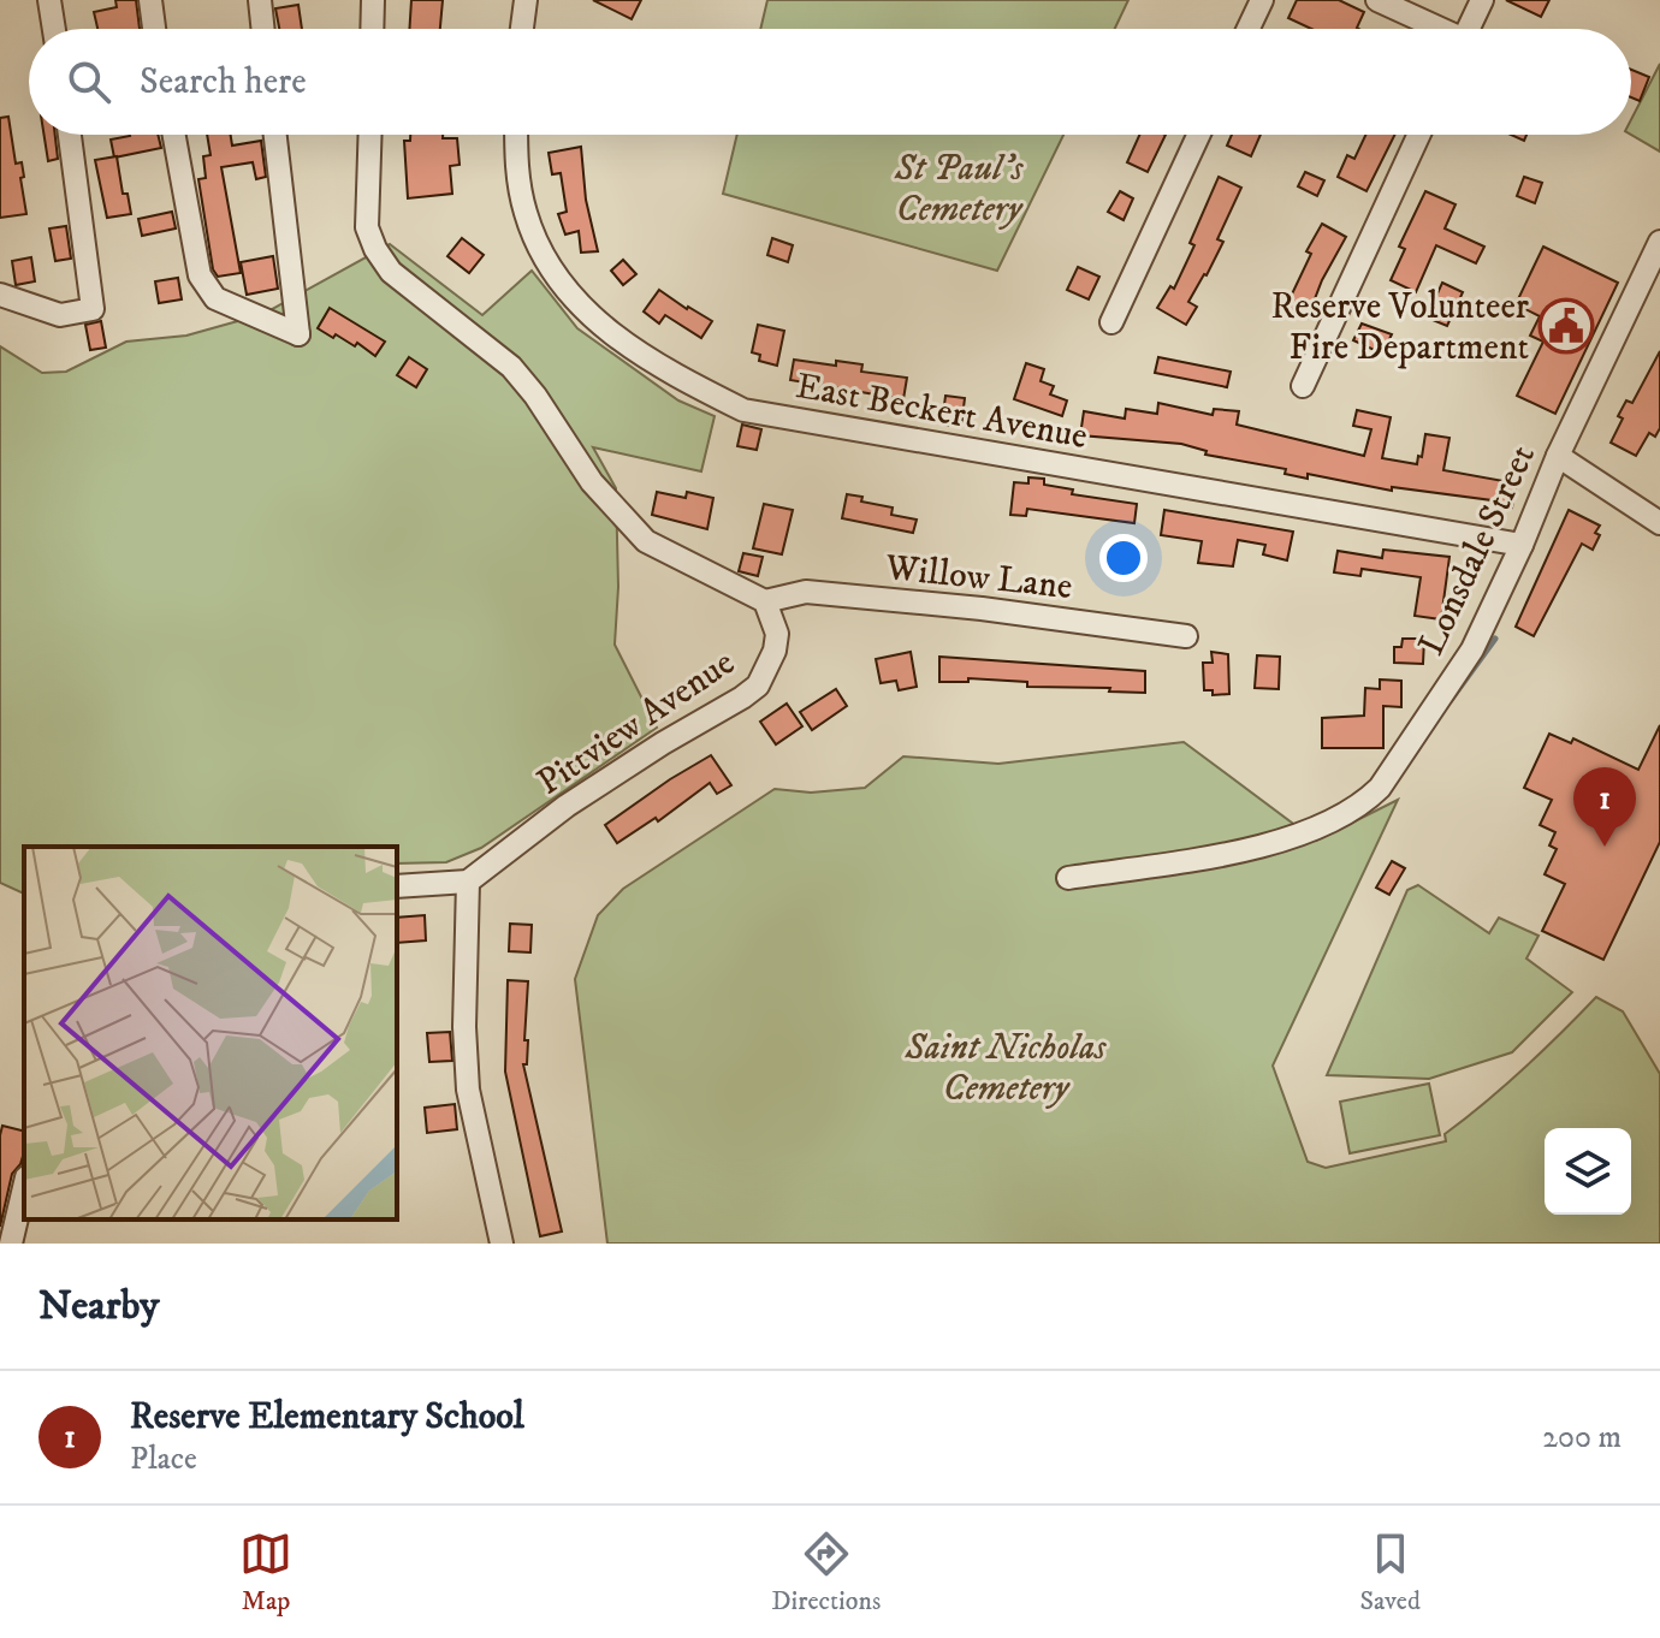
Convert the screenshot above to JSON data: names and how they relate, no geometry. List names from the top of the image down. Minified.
{"streets":{"street":["East Beckert Avenue","Lonsdale Street","Willow Lane","Pittview Avenue"]},"crossings":[["East Beckert Avenue","Lonsdale Street"],["Willow Lane","Pittview Avenue"]],"parks":["St Paul's Cemetery","Saint Nicholas Cemetery"],"places":{"public building":["Reserve Volunteer Fire Department"]},"page":{"search":"Search here","pins":"1","heading":"Nearby","list":[{"mark":"1","name":"Reserve Elementary School","note":"Place","value":"200 m"}],"nav":["Map","Directions","Saved"]}}
